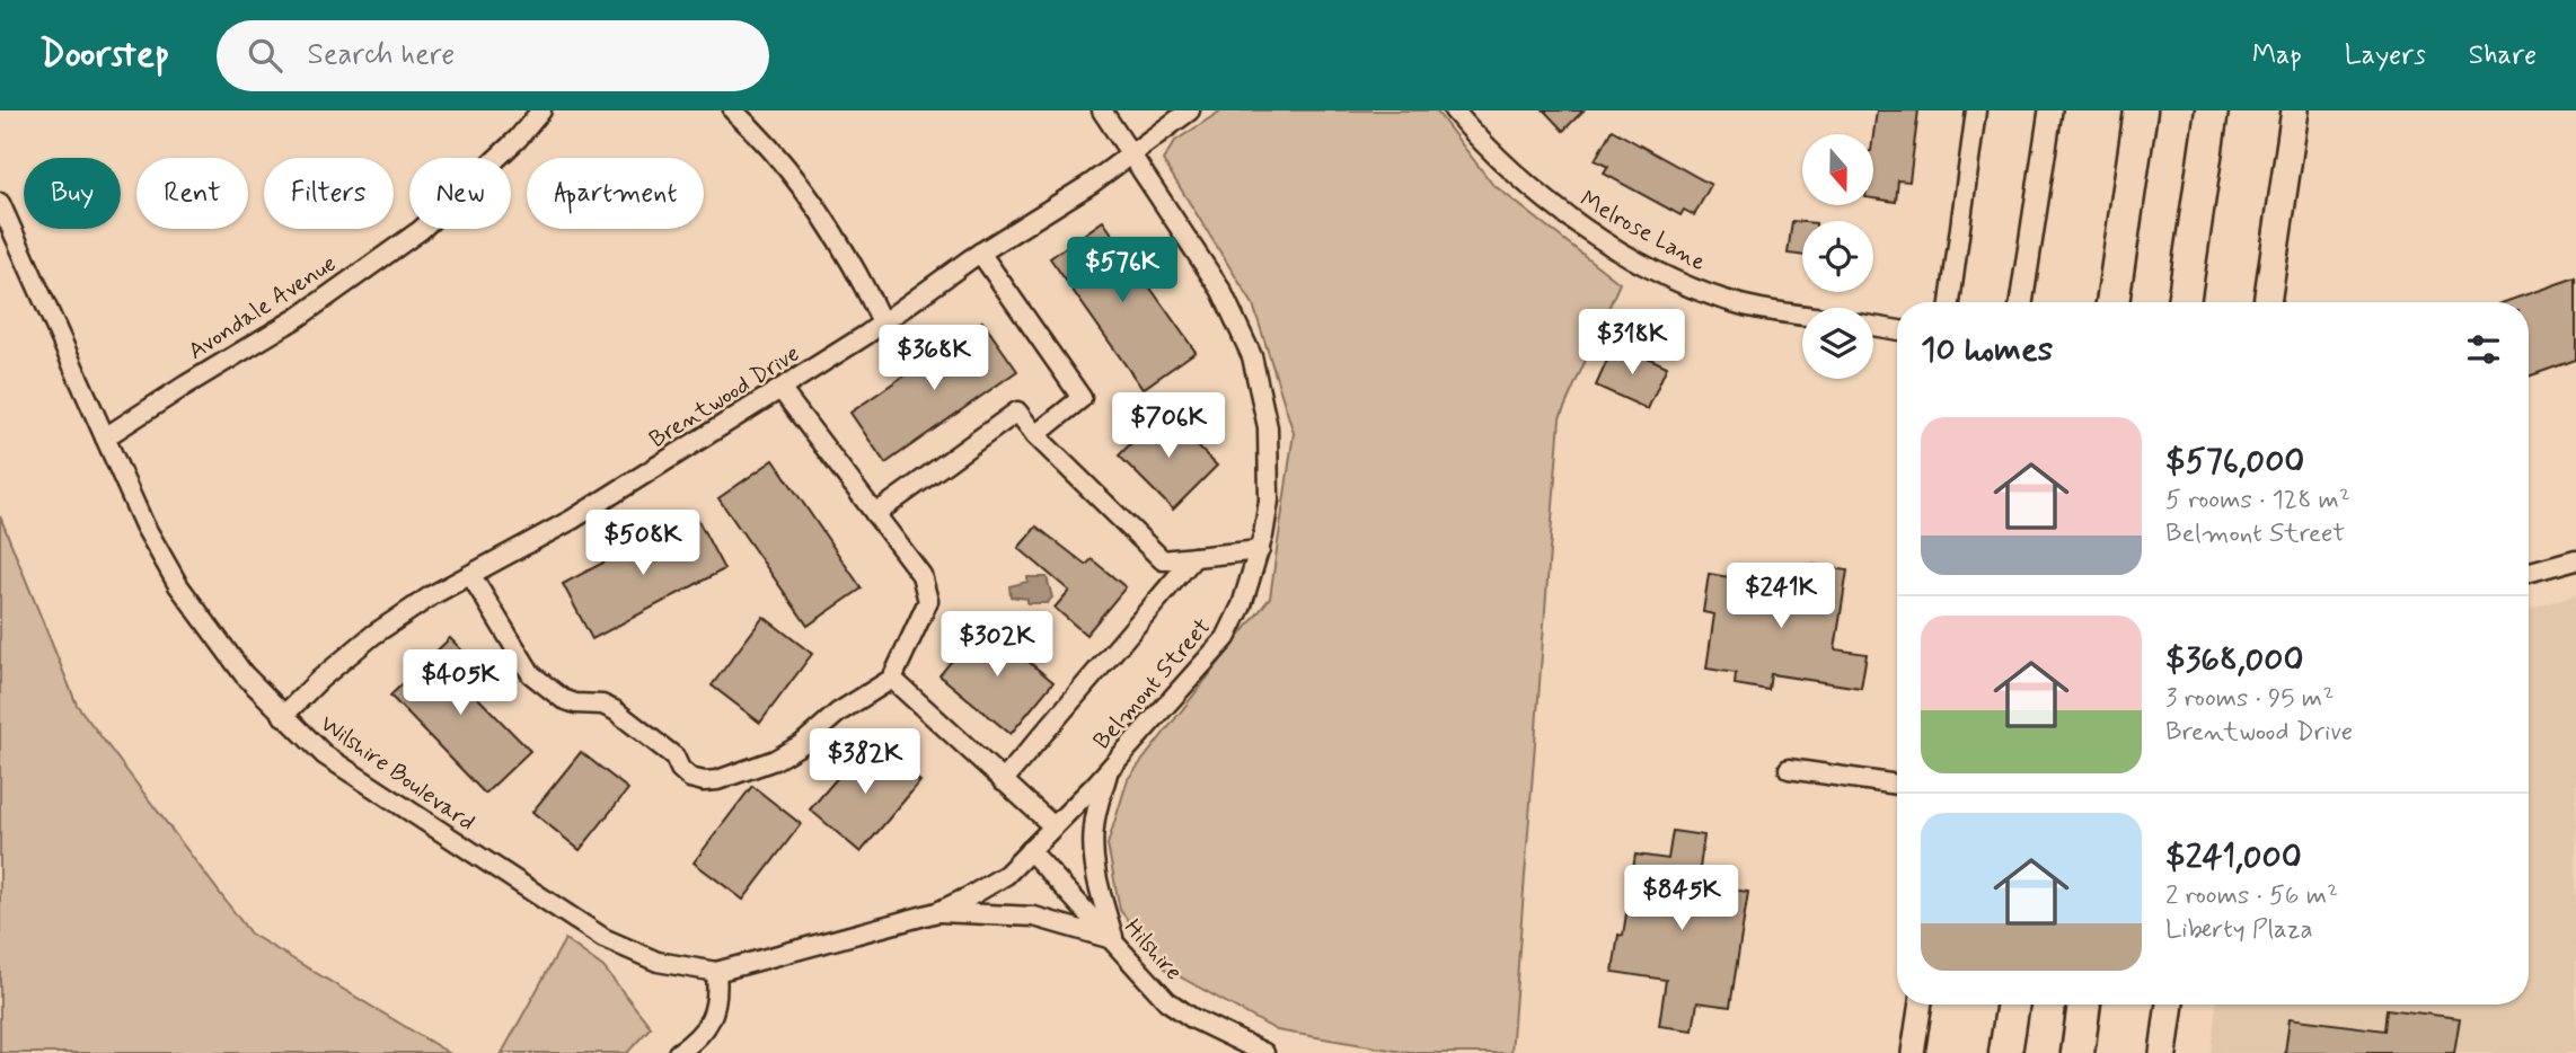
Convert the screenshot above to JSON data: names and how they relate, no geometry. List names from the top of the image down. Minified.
{"streets":{"street":["Melrose Lane","Avondale Avenue","Brentwood Drive","Belmont Street","Wilshire Boulevard","Hilshire"]},"crossings":[["Avondale Avenue","Wilshire Boulevard"],["Brentwood Drive","Belmont Street"],["Brentwood Drive","Wilshire Boulevard"],["Belmont Street","Wilshire Boulevard"],["Belmont Street","Hilshire"]],"north":"bottom","page":{"header":"Doorstep","search":"Search here","nav":["Map","Layers","Share"],"chip":["Buy","Rent","Filters","New","Apartment"],"price":["$576K","$318K","$368K","$706K","$508K","$241K","$302K","$405K","$382K","$845K"],"heading":"10 homes","list":[{"name":"$576,000","note":"5 rooms · 128 m² · Belmont Street"},{"name":"$368,000","note":"3 rooms · 95 m² · Brentwood Drive"},{"name":"$241,000","note":"2 rooms · 56 m² · Liberty Plaza"}]}}
